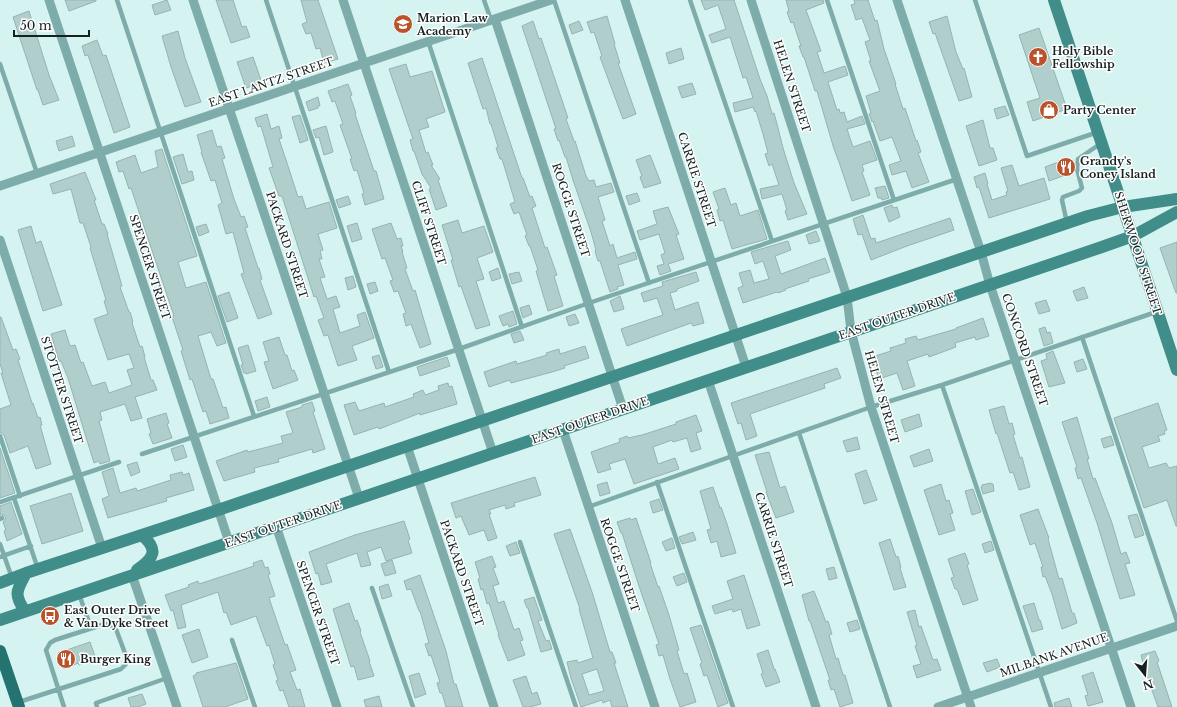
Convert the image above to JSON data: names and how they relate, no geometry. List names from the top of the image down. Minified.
{"streets":{"main road":["SHERWOOD STREET","EAST OUTER DRIVE"],"street":["EAST LANTZ STREET","HELEN STREET","CARRIE STREET","ROGGE STREET","CLIFF STREET","PACKARD STREET","SPENCER STREET","CONCORD STREET","STOTTER STREET","MILBANK AVENUE"]},"crossings":[["EAST LANTZ STREET","ROGGE STREET"],["EAST LANTZ STREET","CLIFF STREET"],["EAST LANTZ STREET","PACKARD STREET"],["EAST LANTZ STREET","SPENCER STREET"],["HELEN STREET","EAST OUTER DRIVE"],["HELEN STREET","MILBANK AVENUE"],["CARRIE STREET","EAST OUTER DRIVE"],["ROGGE STREET","EAST OUTER DRIVE"],["CLIFF STREET","EAST OUTER DRIVE"],["PACKARD STREET","EAST OUTER DRIVE"],["SHERWOOD STREET","EAST OUTER DRIVE"],["SPENCER STREET","EAST OUTER DRIVE"],["EAST OUTER DRIVE","CONCORD STREET"],["CONCORD STREET","MILBANK AVENUE"]],"places":{"school or university":["Marion Law Academy"],"church":["Holy Bible Fellowship"],"shop":["Party Center"],"restaurant":["Grandy's Coney Island","Burger King"],"bus stop":["East Outer Drive & Van Dyke Street"]},"scale_bar":"50 m","north":"bottom"}
